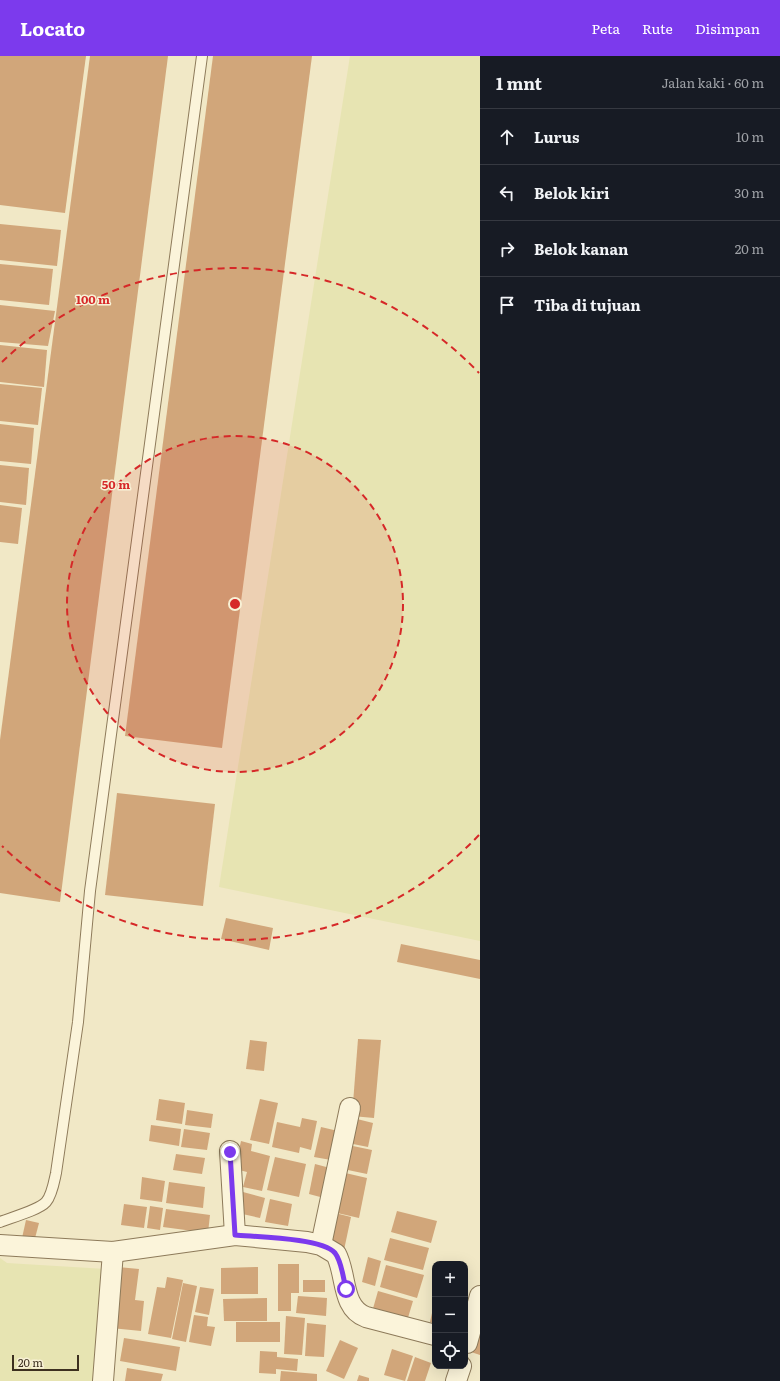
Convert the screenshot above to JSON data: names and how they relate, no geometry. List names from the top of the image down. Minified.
{"scale_bar":"20 m","page":{"header":"Locato","nav":["Peta","Rute","Disimpan"],"heading":["1 mnt","Jalan kaki · 60 m"],"list":[["Lurus","10 m"],["Belok kiri","30 m"],["Belok kanan","20 m"],"Tiba di tujuan"],"map_buttons":["+","−"],"scale":"20 m"},"rings":["100 m","50 m"]}
